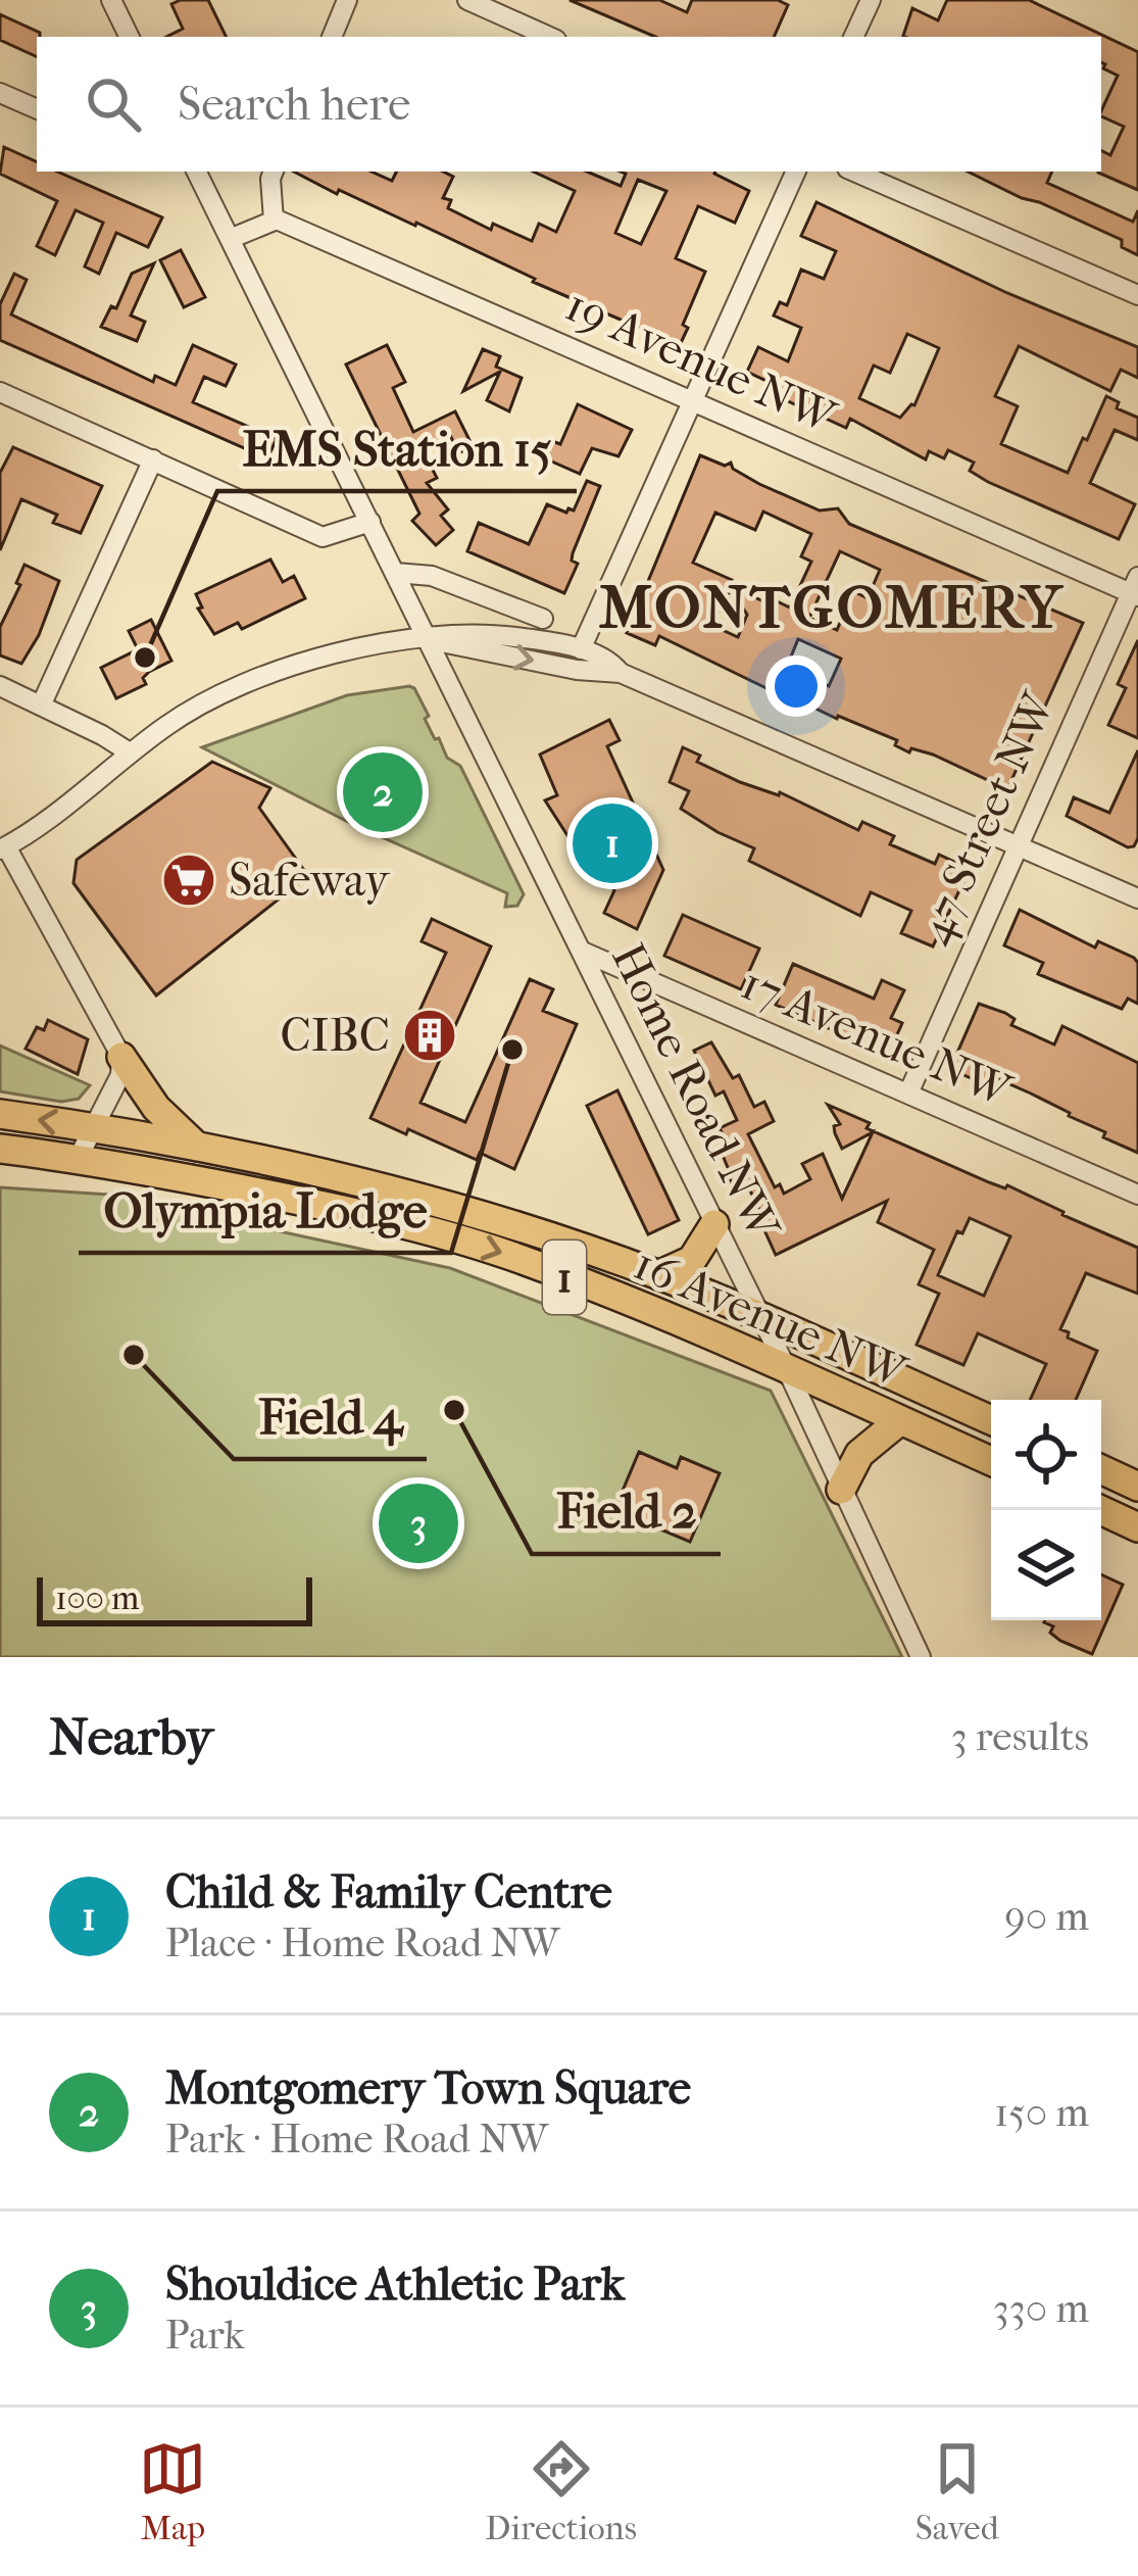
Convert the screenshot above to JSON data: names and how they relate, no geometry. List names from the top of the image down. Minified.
{"streets":{"highway":["1","16 Avenue NW"],"street":["19 Avenue NW","47 Street NW","17 Avenue NW","Home Road NW"]},"crossings":[["19 Avenue NW","47 Street NW"],["47 Street NW","17 Avenue NW"],["17 Avenue NW","Home Road NW"],["Home Road NW","16 Avenue NW"]],"districts":["MONTGOMERY"],"places":{"other":["EMS Station 15","Olympia Lodge","Field 4","Field 2"],"supermarket":["Safeway"],"building":["CIBC"]},"scale_bar":"100 m","page":{"search":"Search here","pins":["2","1","3"],"scale":"100 m","heading":["Nearby","3 results"],"list":[{"mark":"1","name":"Child & Family Centre","note":"Place · Home Road NW","value":"90 m"},{"mark":"2","name":"Montgomery Town Square","note":"Park · Home Road NW","value":"150 m"},{"mark":"3","name":"Shouldice Athletic Park","note":"Park","value":"330 m"}],"nav":["Map","Directions","Saved"]}}
